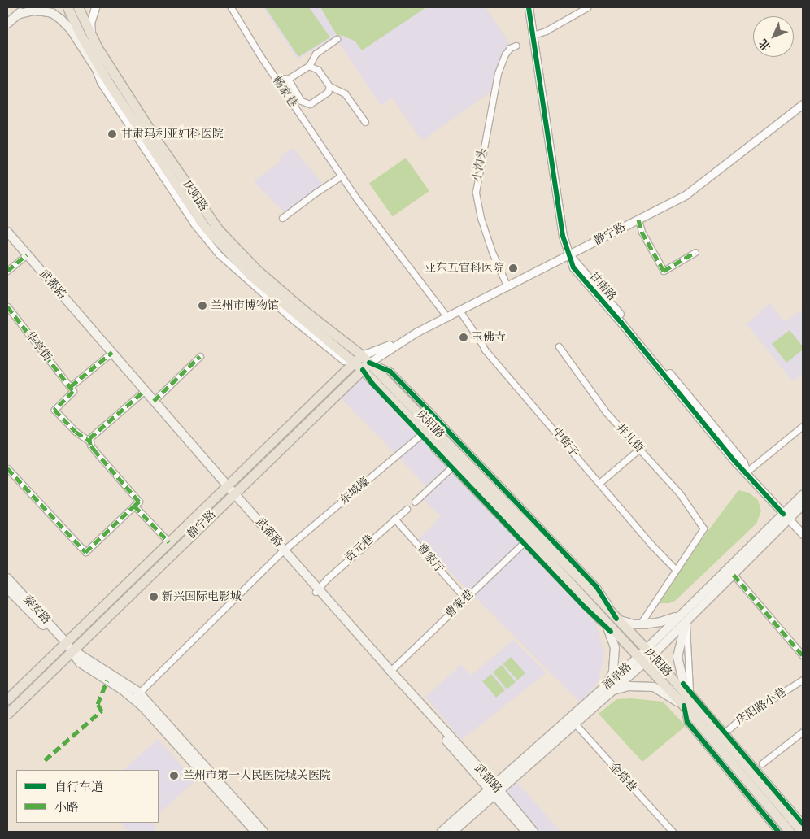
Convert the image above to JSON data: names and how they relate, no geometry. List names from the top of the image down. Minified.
{"streets":{"main road":["庆阳路","静宁路","武都路","秦安路","酒泉路"],"street":["畅家巷","小沟头","甘南路","华亭街","井儿街","中街子","东城壕","贡元巷","曹家厅","曹家巷","庆阳路小巷","金塔巷"]},"crossings":[["畅家巷","静宁路"],["小沟头","静宁路"],["庆阳路","静宁路"],["庆阳路","东城壕"],["庆阳路","曹家巷"],["庆阳路","酒泉路"],["庆阳路","庆阳路小巷"],["静宁路","武都路"],["静宁路","甘南路"],["静宁路","中街子"],["静宁路","秦安路"],["武都路","东城壕"],["武都路","贡元巷"],["武都路","曹家巷"],["武都路","酒泉路"],["甘南路","酒泉路"],["井儿街","中街子"],["东城壕","秦安路"],["贡元巷","曹家厅"],["曹家厅","曹家巷"],["酒泉路","金塔巷"]],"places":["甘肃玛利亚妇科医院","亚东五官科医院","兰州市博物馆","玉佛寺","新兴国际电影城","兰州市第一人民医院城关医院"],"legend":["自行车道","小路"],"north":"bottom left"}
